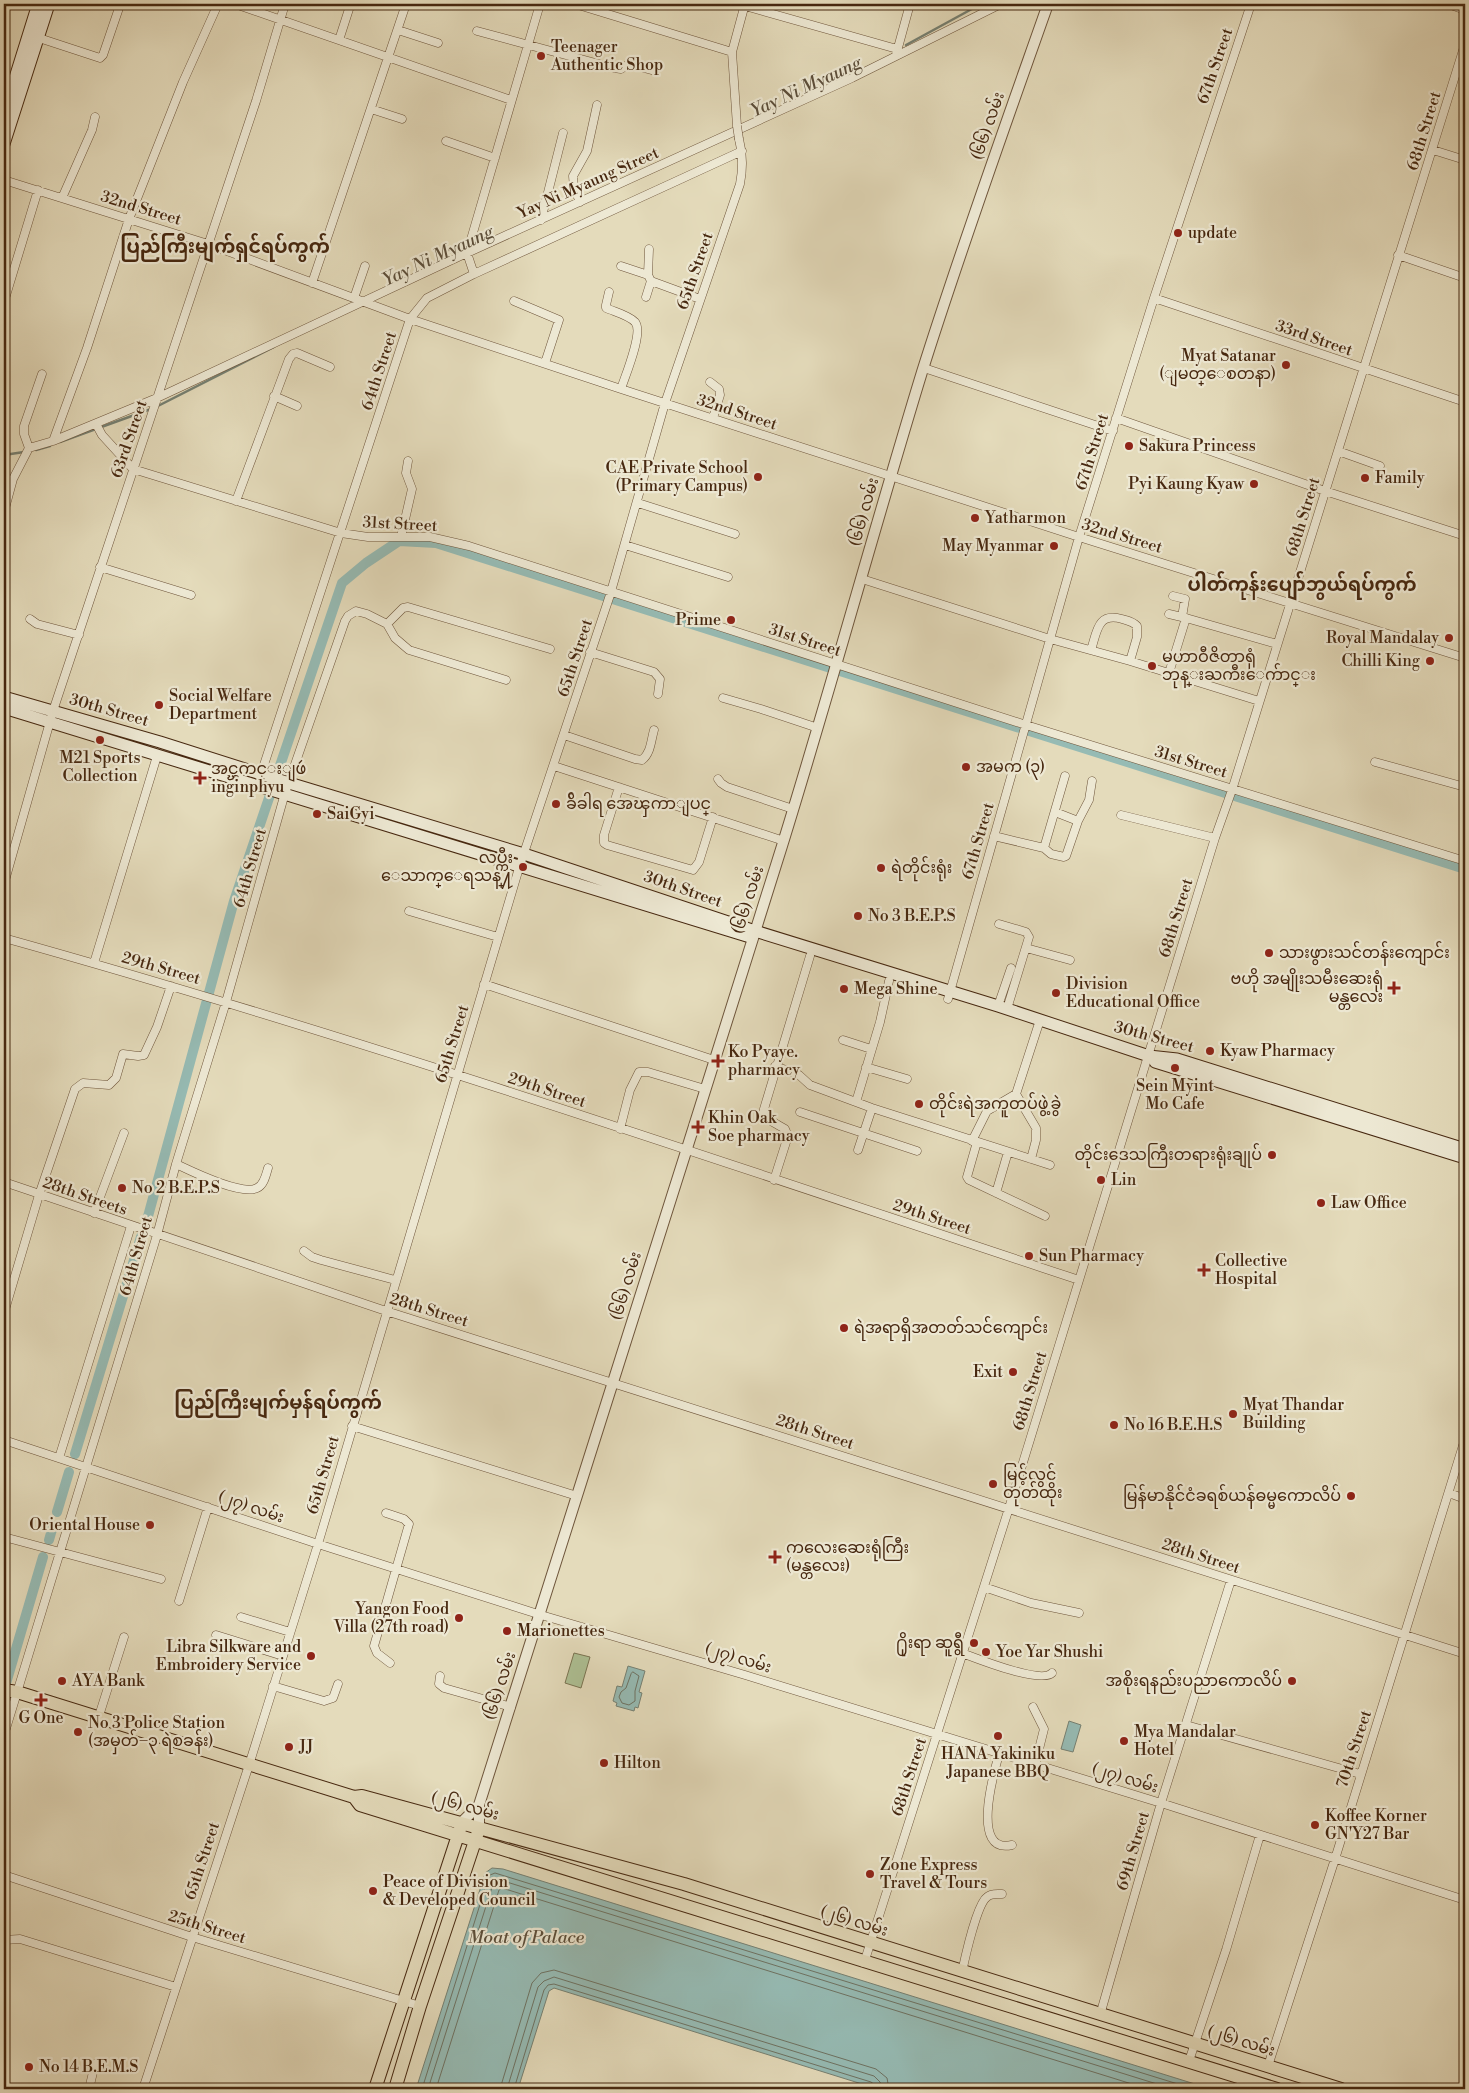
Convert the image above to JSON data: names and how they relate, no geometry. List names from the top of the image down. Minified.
{"streets":{"main road":["(၆၆) လမ်း","30th Street","(၂၆) လမ်း"],"street":["67th Street","68th Street","Yay Ni Myaung Street","32nd Street","65th Street","33rd Street","64th Street","63rd Street","31st Street","29th Street","28th Streets","28th Street","(၂၇) လမ်း","70th Street","69th Street","25th Street"]},"crossings":[["67th Street","32nd Street"],["67th Street","33rd Street"],["67th Street","31st Street"],["67th Street","30th Street"],["(၆၆) လမ်း","32nd Street"],["(၆၆) လမ်း","31st Street"],["(၆၆) လမ်း","30th Street"],["(၆၆) လမ်း","29th Street"],["(၆၆) လမ်း","28th Street"],["(၆၆) လမ်း","(၂၇) လမ်း"],["(၆၆) လမ်း","(၂၆) လမ်း"],["(၆၆) လမ်း","25th Street"],["68th Street","32nd Street"],["68th Street","33rd Street"],["68th Street","31st Street"],["68th Street","30th Street"],["68th Street","29th Street"],["68th Street","28th Street"],["68th Street","(၂၇) လမ်း"],["68th Street","(၂၆) လမ်း"],["Yay Ni Myaung Street","32nd Street"],["Yay Ni Myaung Street","63rd Street"],["32nd Street","65th Street"],["32nd Street","64th Street"],["32nd Street","63rd Street"],["65th Street","64th Street"],["65th Street","31st Street"],["65th Street","30th Street"],["65th Street","29th Street"],["65th Street","28th Street"],["65th Street","(၂၇) လမ်း"],["65th Street","(၂၆) လမ်း"],["65th Street","25th Street"],["64th Street","31st Street"],["64th Street","30th Street"],["64th Street","29th Street"],["64th Street","28th Streets"],["64th Street","28th Street"],["64th Street","(၂၇) လမ်း"],["64th Street","(၂၆) လမ်း"],["63rd Street","31st Street"],["63rd Street","30th Street"],["28th Streets","28th Street"],["28th Street","70th Street"],["28th Street","69th Street"],["(၂၇) လမ်း","70th Street"],["(၂၇) လမ်း","69th Street"],["70th Street","(၂၆) လမ်း"],["(၂၆) လမ်း","69th Street"]],"districts":["ပြည်ကြီးမျက်ရှင်ရပ်ကွက်","ပါတ်ကုန်းပျော်ဘွယ်ရပ်ကွက်","ပြည်ကြီးမျက်မှန်ရပ်ကွက်"],"water":["Yay Ni Myaung","Moat of Palace"],"places":{"other":["Teenager Authentic Shop","update","Myat Satanar (ျမတ္ေစတနာ)","Sakura Princess","CAE Private School (Primary Campus)","Family","Pyi Kaung Kyaw","Yatharmon","May Myanmar","Prime","Royal Mandalay","Chilli King","မဟာဝီဇိတာရုံ ဘုန္းႀကီးေက်ာင္း","Social Welfare Department","M21 Sports Collection","အမက (၃)","ခ်ိခါရ အေၾကာျပင္","SaiGyi","လပ္ကီး ေသာက္ေရသန္႔","ရဲတိုင်းရုံး","No 3 B.E.P.S","သားဖွားသင်တန်းကျောင်း","Mega Shine","Division Educational Office","Kyaw Pharmacy","Sein Myint Mo Cafe","တိုင်းရဲအကူတပ်ဖွဲ့ခွဲ","တိုင်းဒေသကြီးတရားရုံးချုပ်","Lin","No 2 B.E.P.S","Law Office","Sun Pharmacy","ရဲအရာရှိအတတ်သင်ကျောင်း","Exit","Myat Thandar Building","No 16 B.E.H.S","မြင့်လွင် တုတ်ထိုး","မြန်မာနိုင်ငံခရစ်ယန်ဓမ္မကောလိပ်","Oriental House","Yangon Food Villa (27th road)","Marionettes","႐ိုးရာ ဆူရွီ","Yoe Yar Shushi","Libra Silkware and Embroidery Service","AYA Bank","အစိုးရနည်းပညာကောလိပ်","No 3 Police Station (အမှတ်−၃ ရဲစခန်း)","HANA Yakiniku Japanese BBQ","Mya Mandalar Hotel","JJ","Hilton","Koffee Korner GN'Y27 Bar","Zone Express Travel & Tours","Peace of Division & Developed Council","No 14 B.E.M.S"],"health":["အင္ၾကင္းျဖဴ inginphyu","ဗဟို အမျိုးသမီးဆေးရုံ မန္တလေး","Ko Pyaye. pharmacy","Khin Oak Soe pharmacy","Collective Hospital","ကလေးဆေးရုံကြီး (မန္တလေး)","G One"]}}
